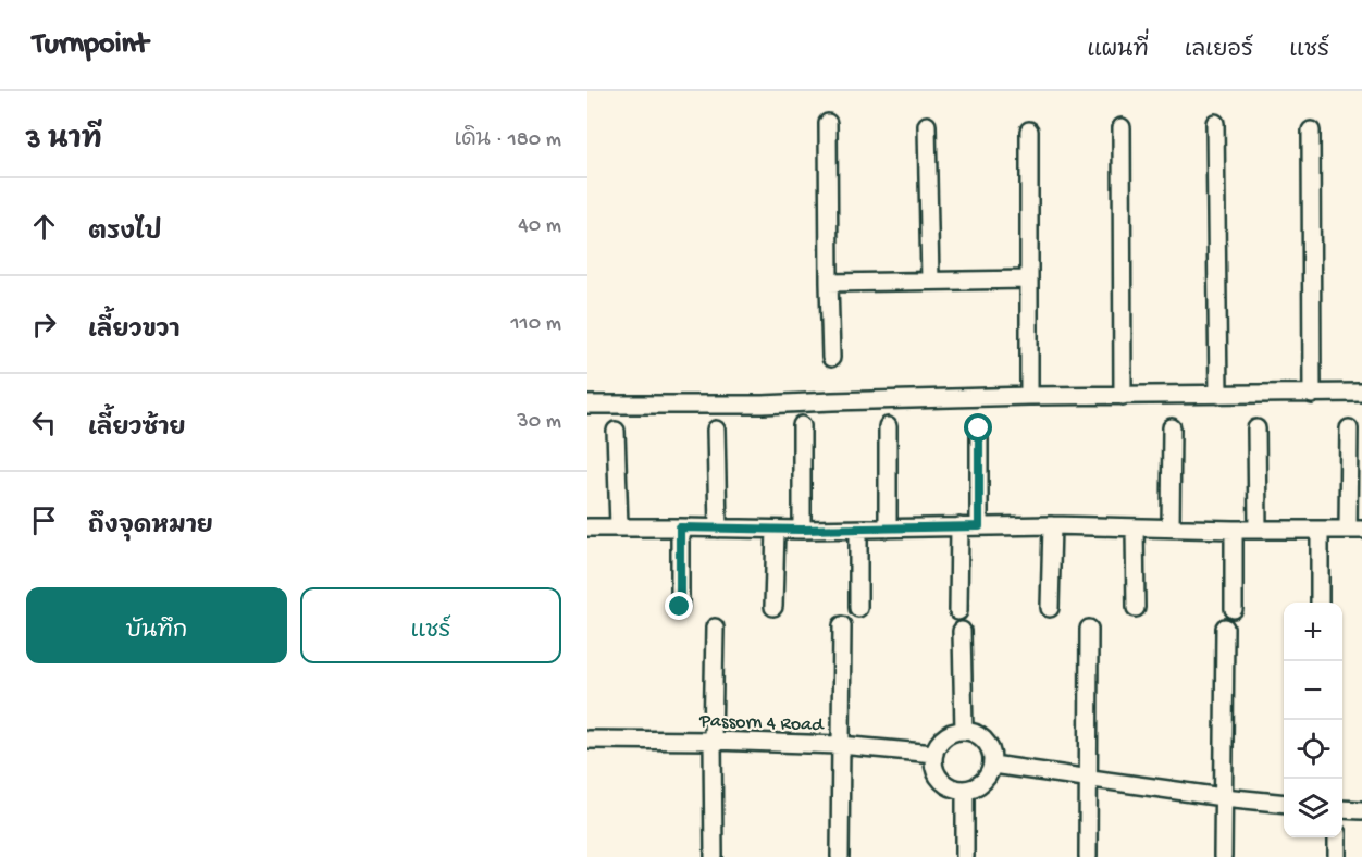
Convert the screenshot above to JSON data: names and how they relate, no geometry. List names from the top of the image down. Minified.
{"streets":{"street":["Passorn 4 Road"]},"page":{"header":"Turnpoint","nav":["แผนที่","เลเยอร์","แชร์"],"heading":["3 นาที","เดิน · 180 m"],"list":[["ตรงไป","40 m"],["เลี้ยวขวา","110 m"],["เลี้ยวซ้าย","30 m"],"ถึงจุดหมาย"],"buttons":["บันทึก","แชร์"],"map_buttons":["+","−"]}}
